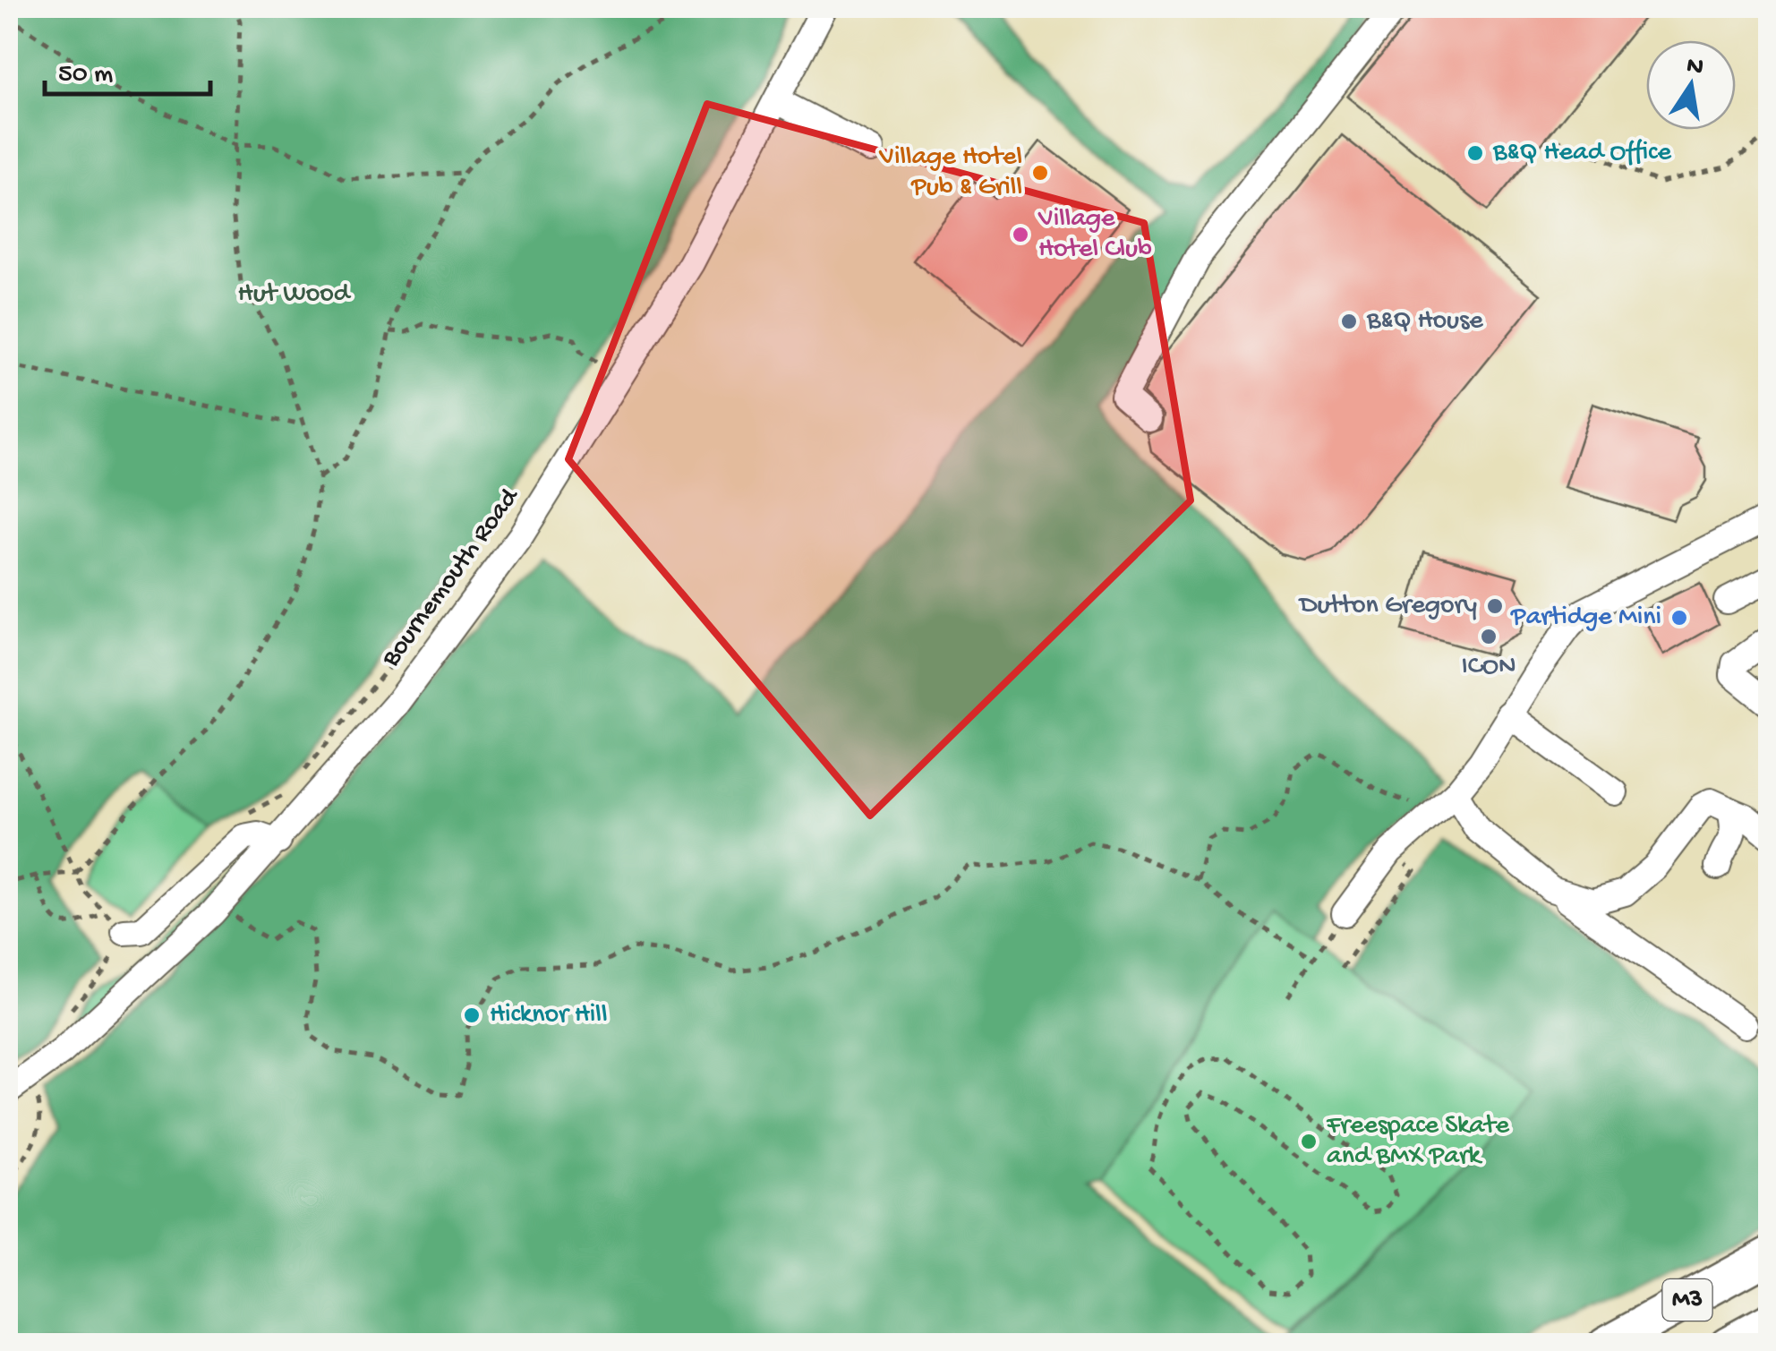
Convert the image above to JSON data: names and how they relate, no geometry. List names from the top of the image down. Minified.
{"streets":{"highway":["M3"],"street":["Bournemouth Road"]},"parks":["Hut Wood"],"places":["B&Q Head Office","Village Hotel Pub & Grill","Village Hotel Club","B&Q House","Dutton Gregory","Partidge Mini","ICON","Hicknor Hill","Freespace Skate and BMX Park"],"scale_bar":"50 m","north":"top"}
